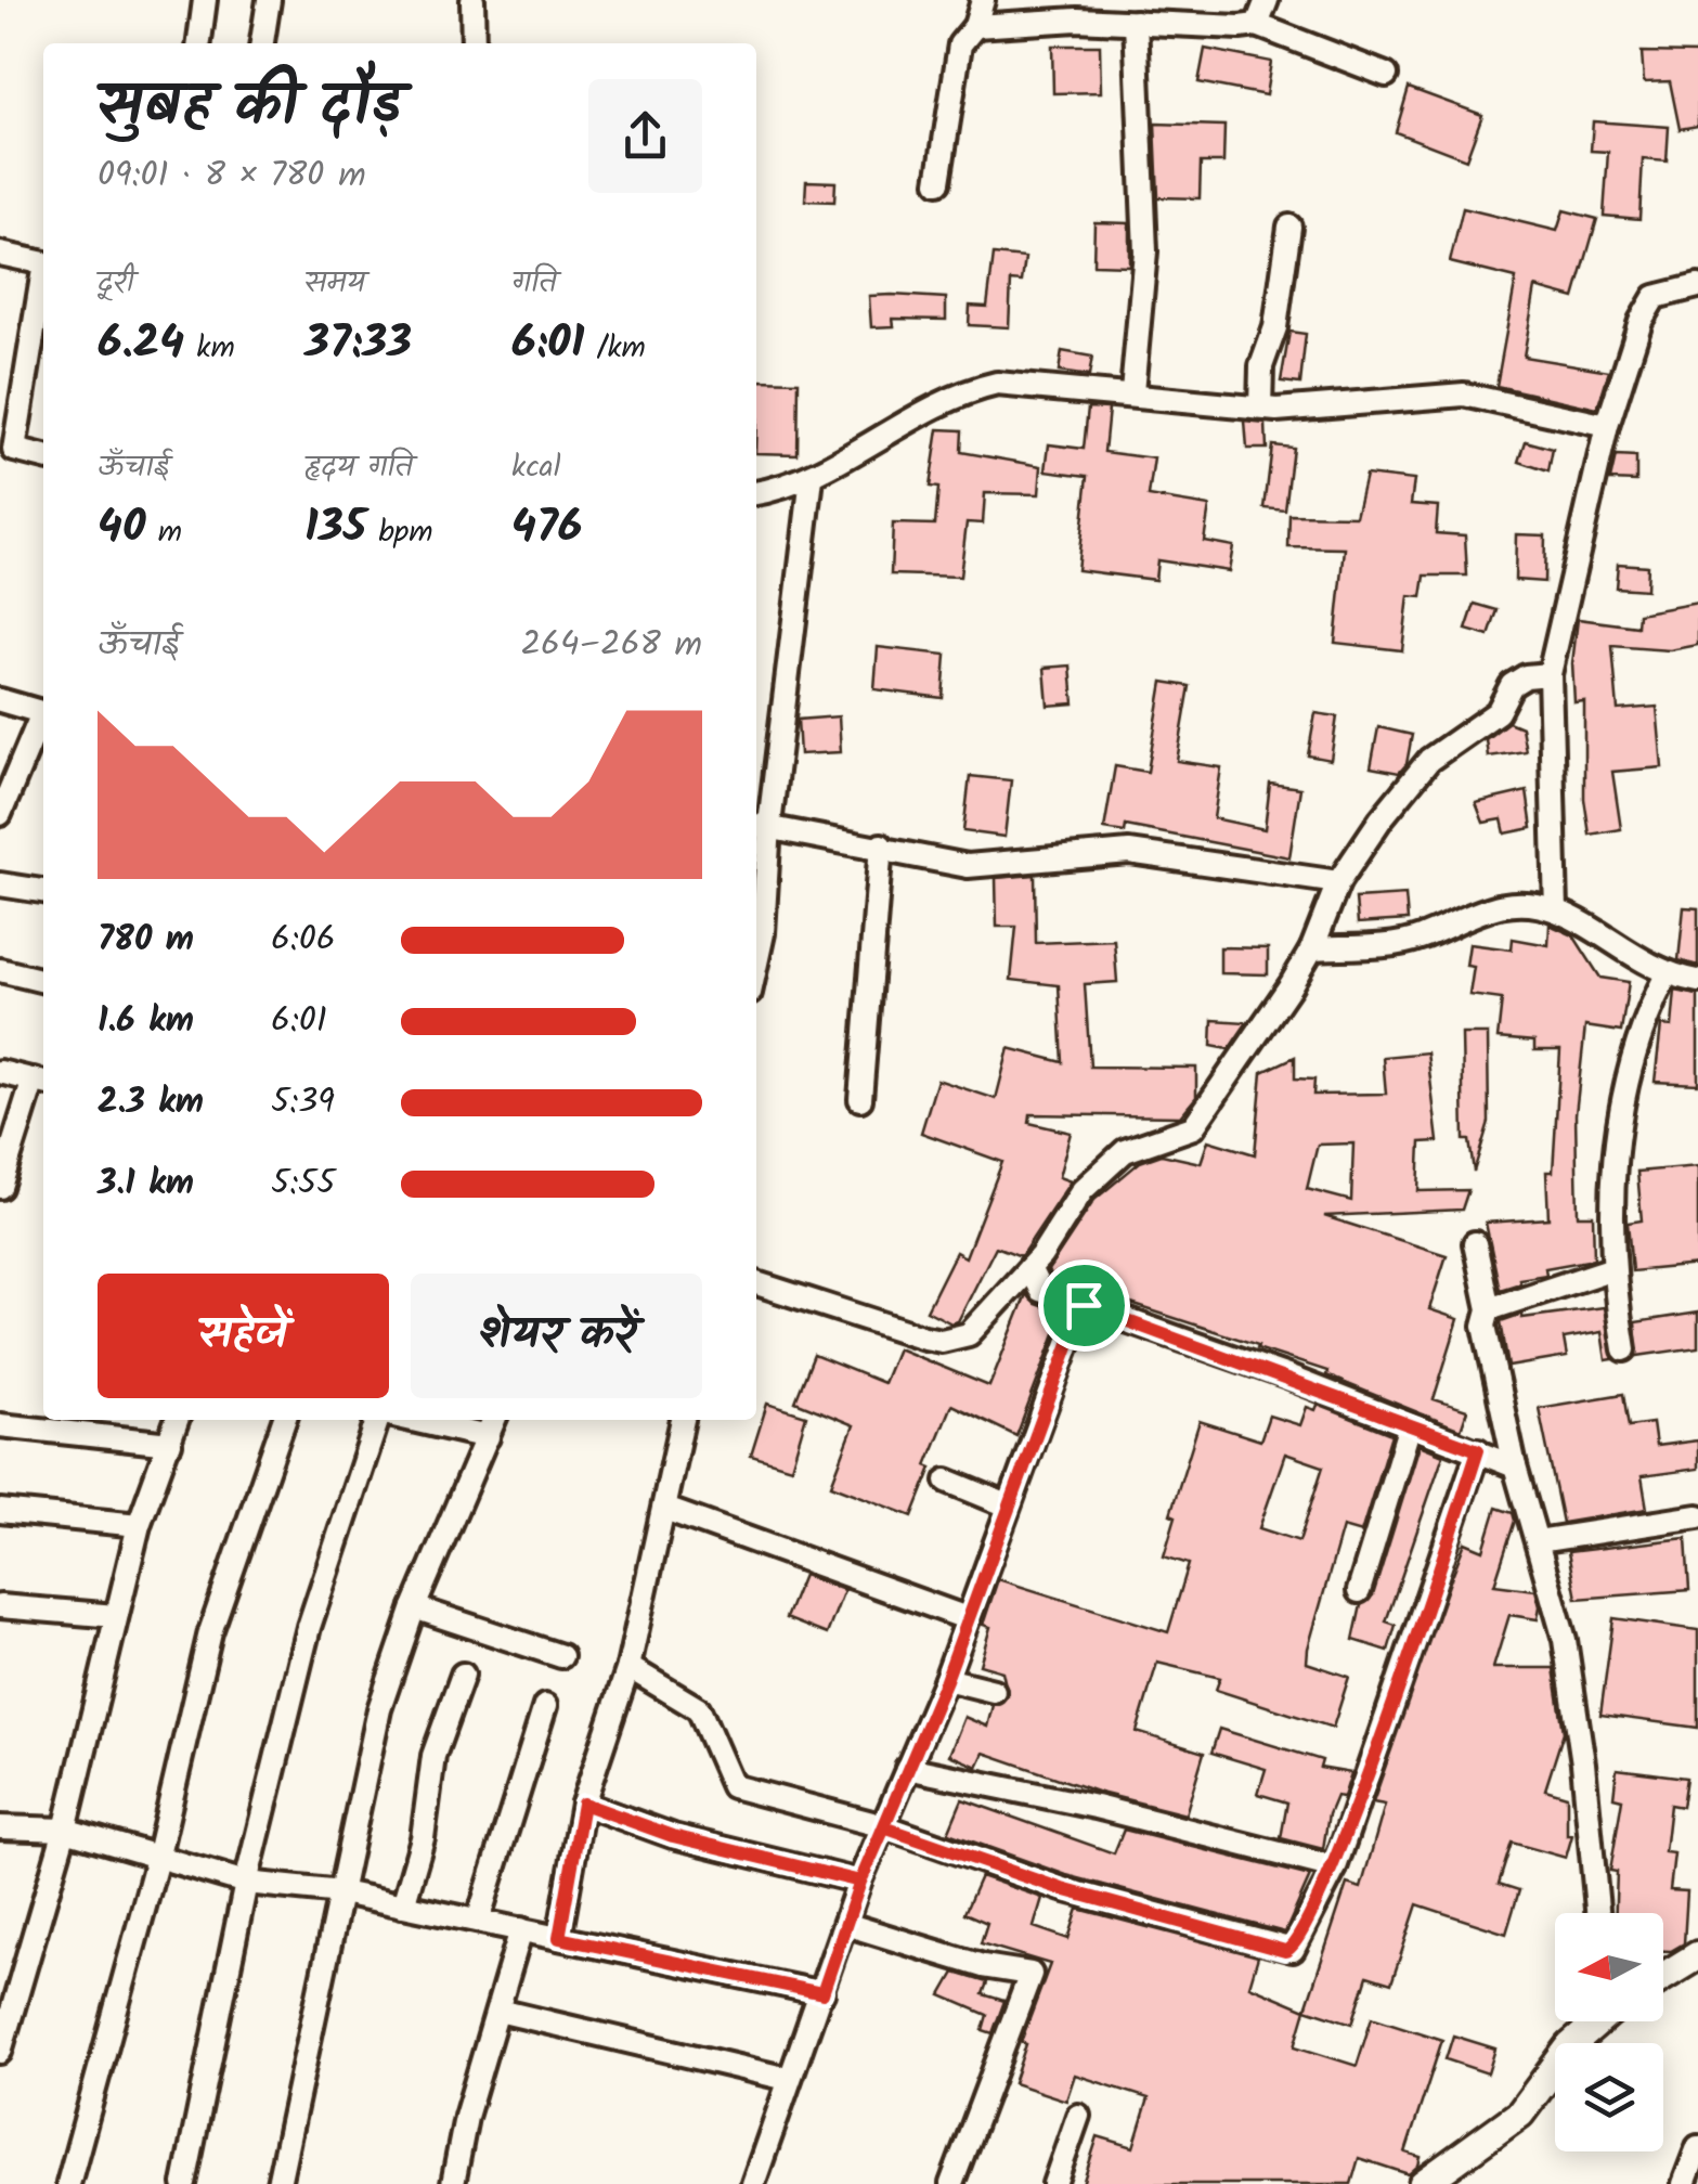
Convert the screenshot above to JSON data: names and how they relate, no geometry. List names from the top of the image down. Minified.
{"north":"left","page":{"heading":["सुबह की दौड़","09:01 · 8 × 780 m"],"stats":[["दूरी","6.24 km"],["समय","37:33"],["गति","6:01 /km"],["ऊँचाई","40 m"],["हृदय गति","135 bpm"],["kcal","476"]],"chart":["ऊँचाई","264–268 m"],"list":[{"name":"780 m","note":"6:06"},{"name":"1.6 km","note":"6:01"},{"name":"2.3 km","note":"5:39"},{"name":"3.1 km","note":"5:55"}],"buttons":["सहेजें","शेयर करें"]}}
